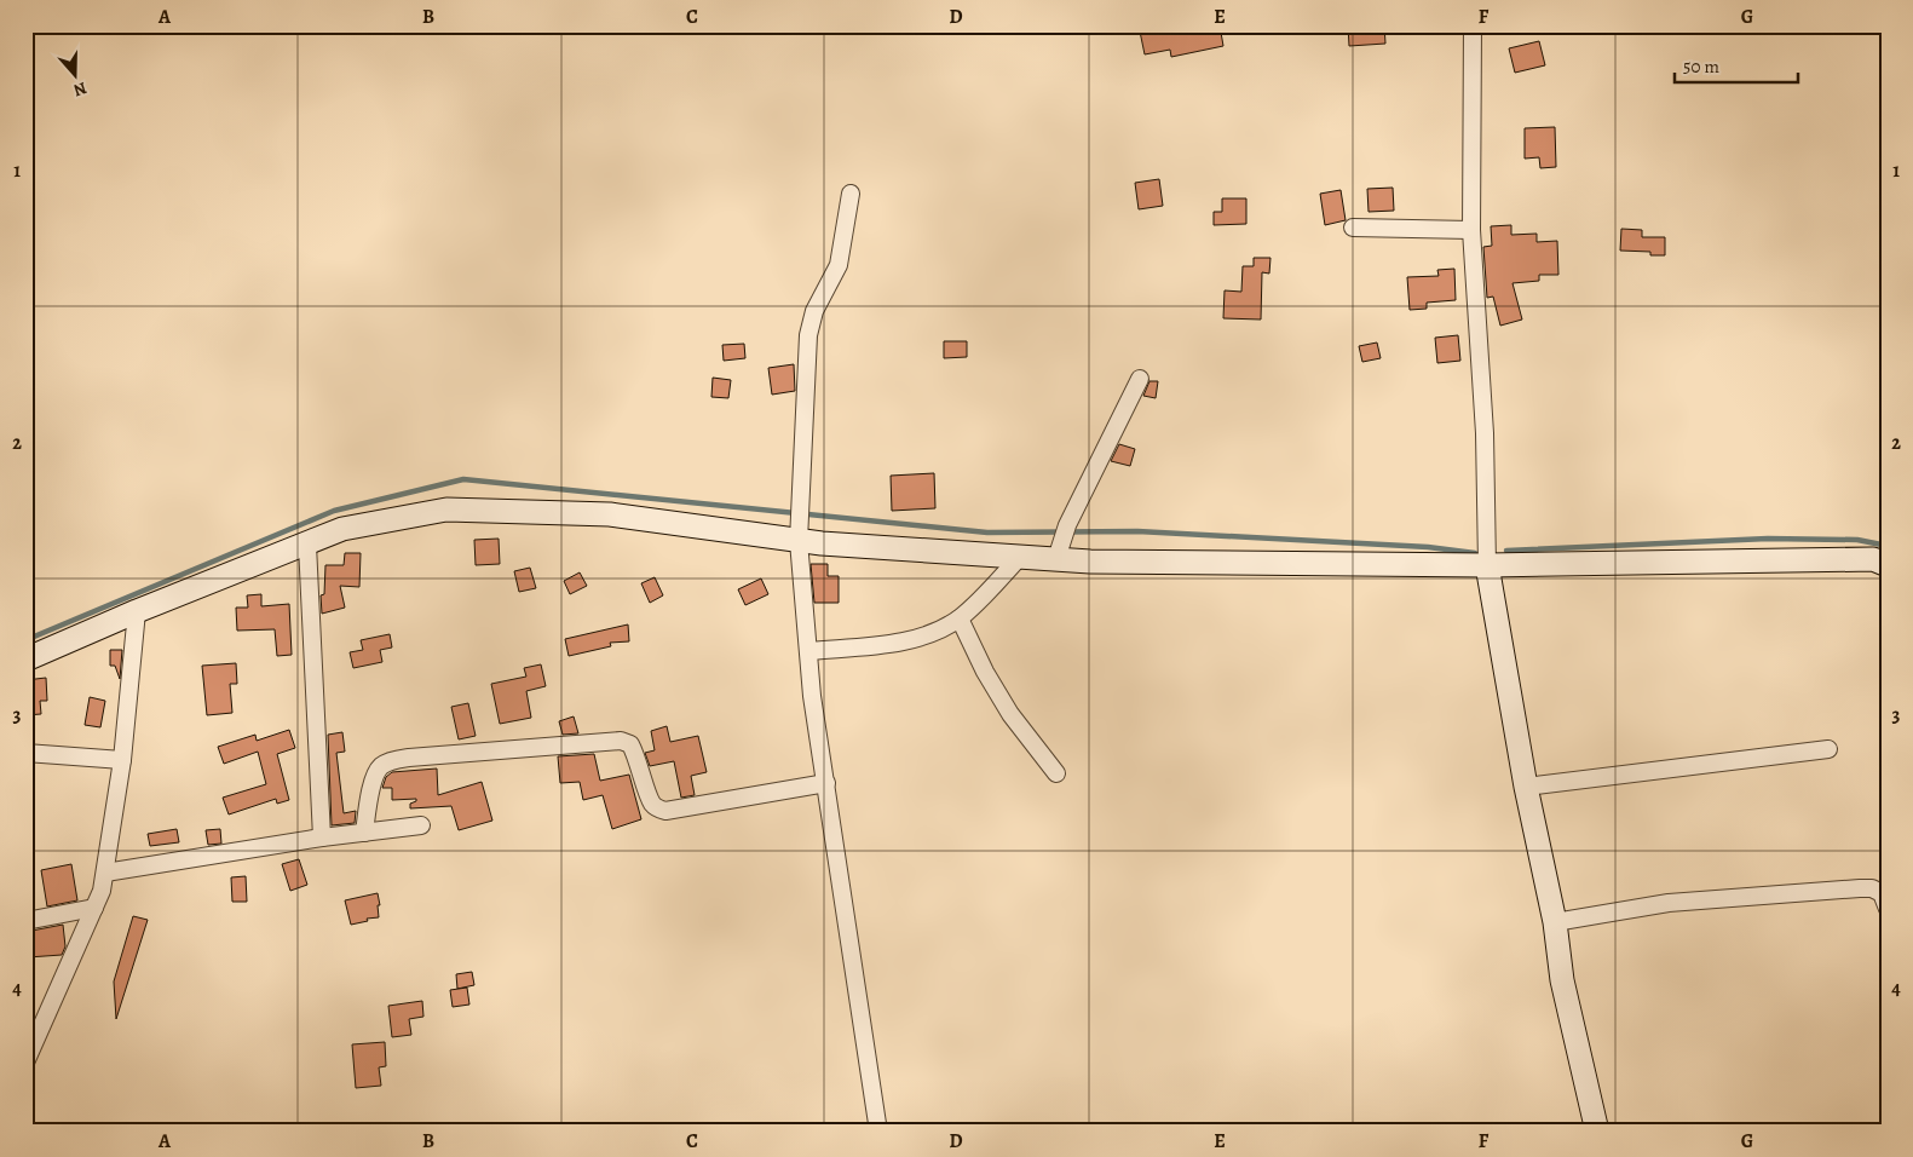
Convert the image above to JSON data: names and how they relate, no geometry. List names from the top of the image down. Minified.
{"scale_bar":"50 m","north":"bottom","grid":{"columns":["A","B","C","D","E","F","G"],"rows":["1","2","3","4"]}}
